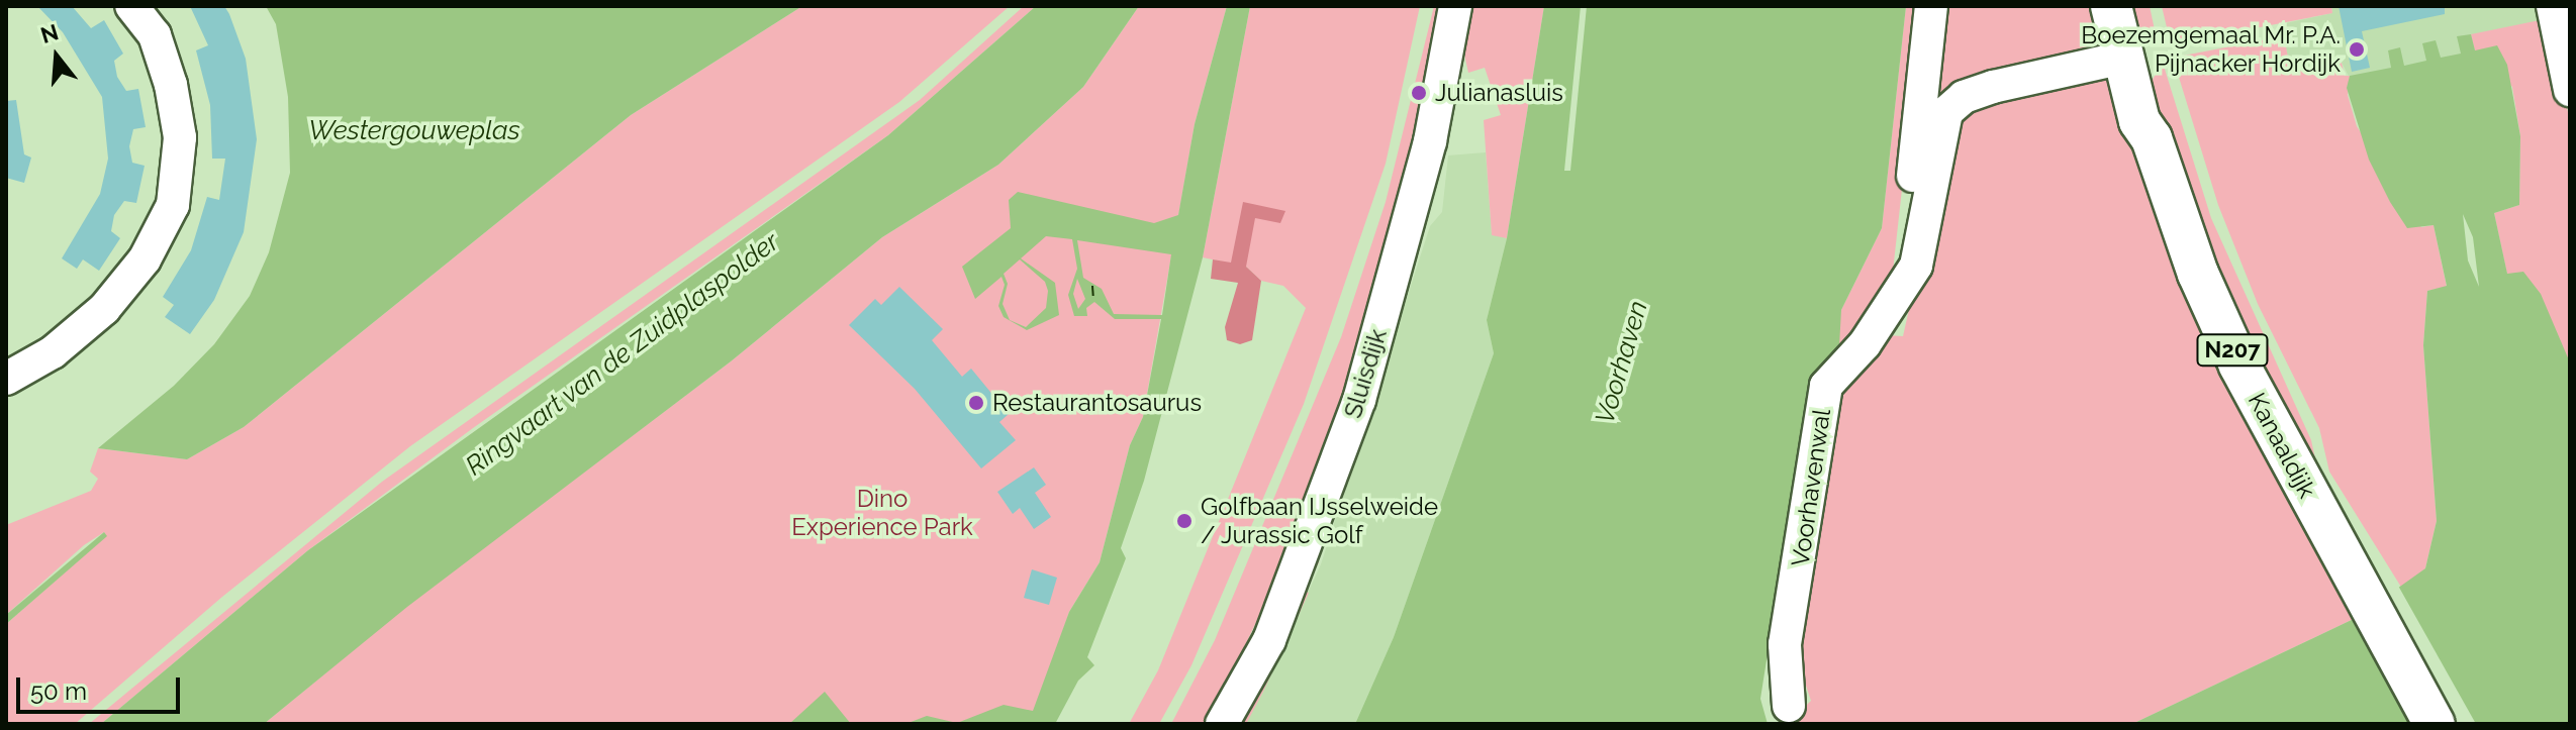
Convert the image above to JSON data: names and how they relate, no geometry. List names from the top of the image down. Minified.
{"streets":{"main road":["N207","Kanaaldijk"],"street":["Sluisdijk","Voorhavenwal"]},"crossings":[["Kanaaldijk","Voorhavenwal"]],"water":["Westergouweplas","Ringvaart van de Zuidplaspolder","Voorhaven"],"parks":["Dino Experience Park"],"places":["Boezemgemaal Mr. P.A. Pijnacker Hordijk","Julianasluis","Restaurantosaurus","Golfbaan IJsselweide / Jurassic Golf"],"scale_bar":"50 m","north":"top"}
